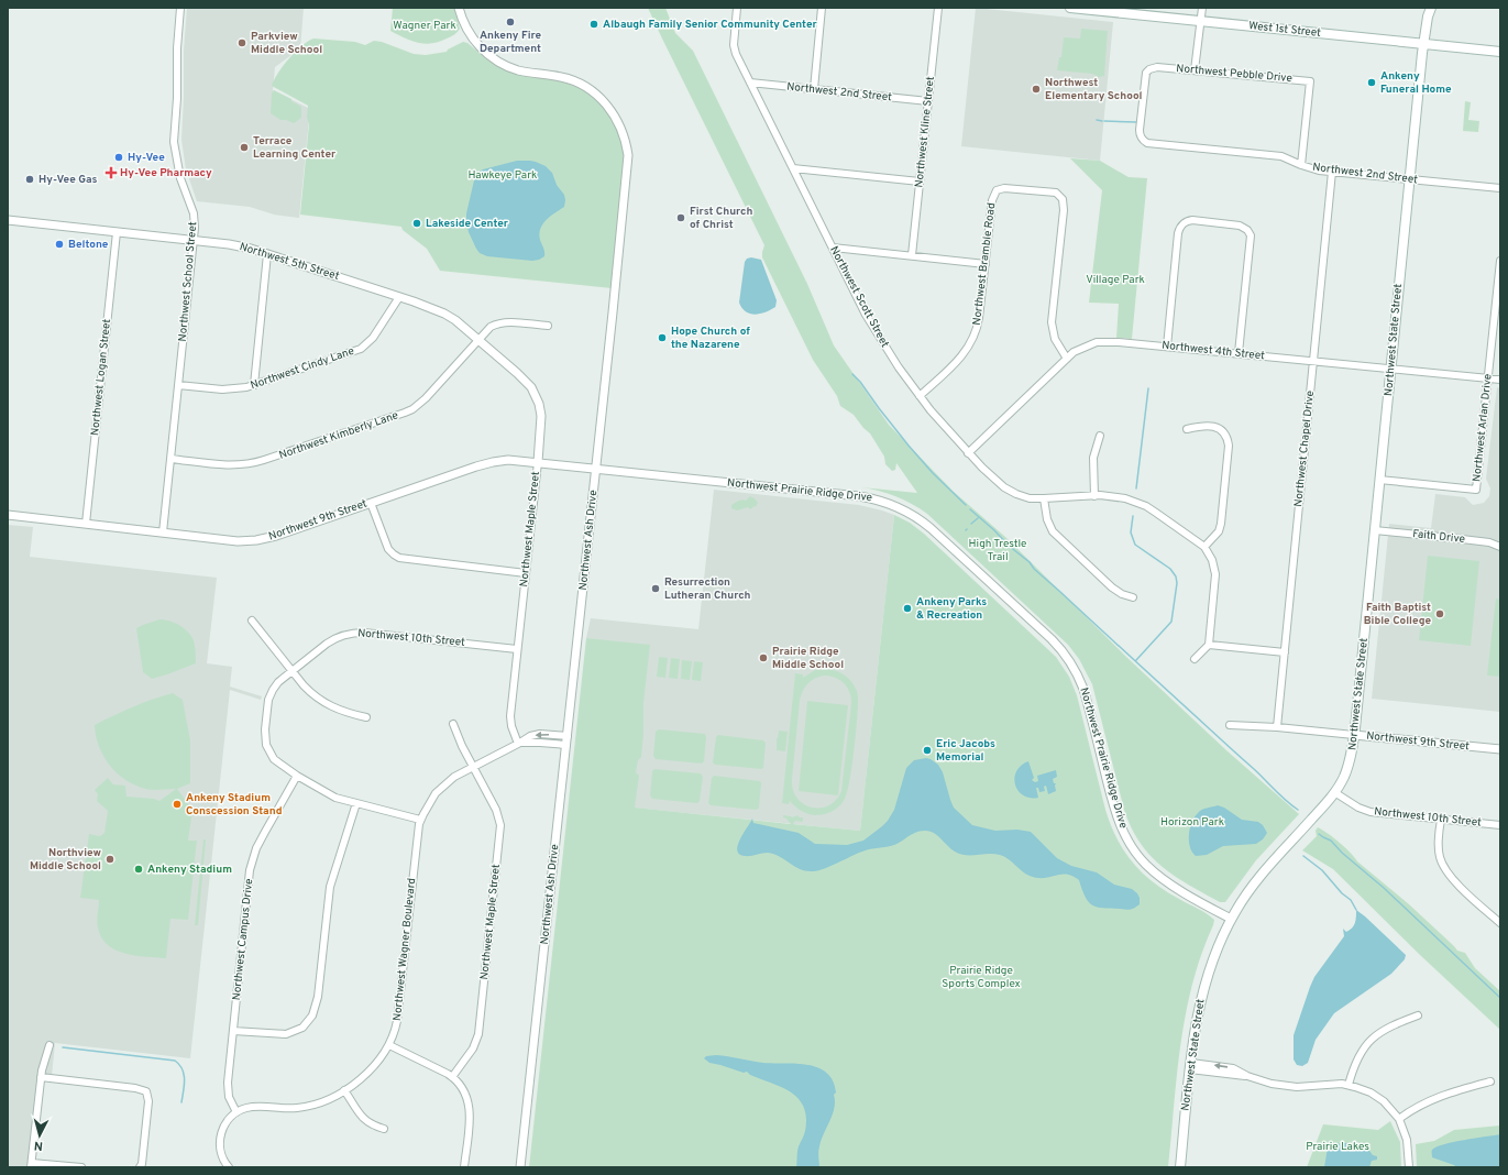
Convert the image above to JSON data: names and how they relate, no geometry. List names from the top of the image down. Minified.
{"streets":{"main road":["West 1st Street","Northwest State Street"],"street":["Northwest Pebble Drive","Northwest 2nd Street","Northwest Kline Street","Northwest 5th Street","Northwest Bramble Road","Northwest School Street","Northwest Scott Street","Northwest 4th Street","Northwest Cindy Lane","Northwest Logan Street","Northwest Arlan Drive","Northwest Kimberly Lane","Northwest Chapel Drive","Northwest Prairie Ridge Drive","Northwest 9th Street","Northwest Maple Street","Faith Drive","Northwest Ash Drive","Northwest 10th Street","Northwest Campus Drive","Northwest Wagner Boulevard"]},"crossings":[["West 1st Street","Northwest State Street"],["Northwest Pebble Drive","Northwest 2nd Street"],["Northwest 2nd Street","Northwest Kline Street"],["Northwest 2nd Street","Northwest Scott Street"],["Northwest 2nd Street","Northwest State Street"],["Northwest 2nd Street","Northwest Chapel Drive"],["Northwest 5th Street","Northwest School Street"],["Northwest 5th Street","Northwest Cindy Lane"],["Northwest 5th Street","Northwest Logan Street"],["Northwest 5th Street","Northwest Kimberly Lane"],["Northwest 5th Street","Northwest Maple Street"],["Northwest Bramble Road","Northwest Scott Street"],["Northwest Bramble Road","Northwest 4th Street"],["Northwest School Street","Northwest Cindy Lane"],["Northwest School Street","Northwest Kimberly Lane"],["Northwest School Street","Northwest 9th Street"],["Northwest Scott Street","Northwest 4th Street"],["Northwest State Street","Northwest 4th Street"],["Northwest State Street","Northwest Arlan Drive"],["Northwest State Street","Northwest Prairie Ridge Drive"],["Northwest State Street","Northwest 9th Street"],["Northwest State Street","Faith Drive"],["Northwest State Street","Northwest 10th Street"],["Northwest 4th Street","Northwest Arlan Drive"],["Northwest 4th Street","Northwest Chapel Drive"],["Northwest Logan Street","Northwest 9th Street"],["Northwest Kimberly Lane","Northwest Maple Street"],["Northwest Chapel Drive","Northwest 9th Street"],["Northwest Prairie Ridge Drive","Northwest 9th Street"],["Northwest Prairie Ridge Drive","Northwest Ash Drive"],["Northwest 9th Street","Northwest Maple Street"],["Northwest 9th Street","Northwest Ash Drive"],["Northwest Maple Street","Northwest 10th Street"],["Northwest Maple Street","Northwest Wagner Boulevard"],["Northwest Ash Drive","Northwest Wagner Boulevard"],["Northwest 10th Street","Northwest Campus Drive"],["Northwest 10th Street","Northwest Wagner Boulevard"],["Northwest Campus Drive","Northwest Wagner Boulevard"]],"parks":["Wagner Park","Hawkeye Park","Village Park","High Trestle Trail","Horizon Park","Prairie Ridge Sports Complex","Prairie Lakes"],"places":{"other":["Ankeny Fire Department","Albaugh Family Senior Community Center","Parkview Middle School","Ankeny Funeral Home","Northwest Elementary School","Terrace Learning Center","Hy-Vee","Hy-Vee Gas","First Church of Christ","Lakeside Center","Beltone","Hope Church of the Nazarene","Resurrection Lutheran Church","Ankeny Parks & Recreation","Faith Baptist Bible College","Prairie Ridge Middle School","Eric Jacobs Memorial","Ankeny Stadium Conscession Stand","Northview Middle School","Ankeny Stadium"],"health":["Hy-Vee Pharmacy"]},"north":"bottom"}
